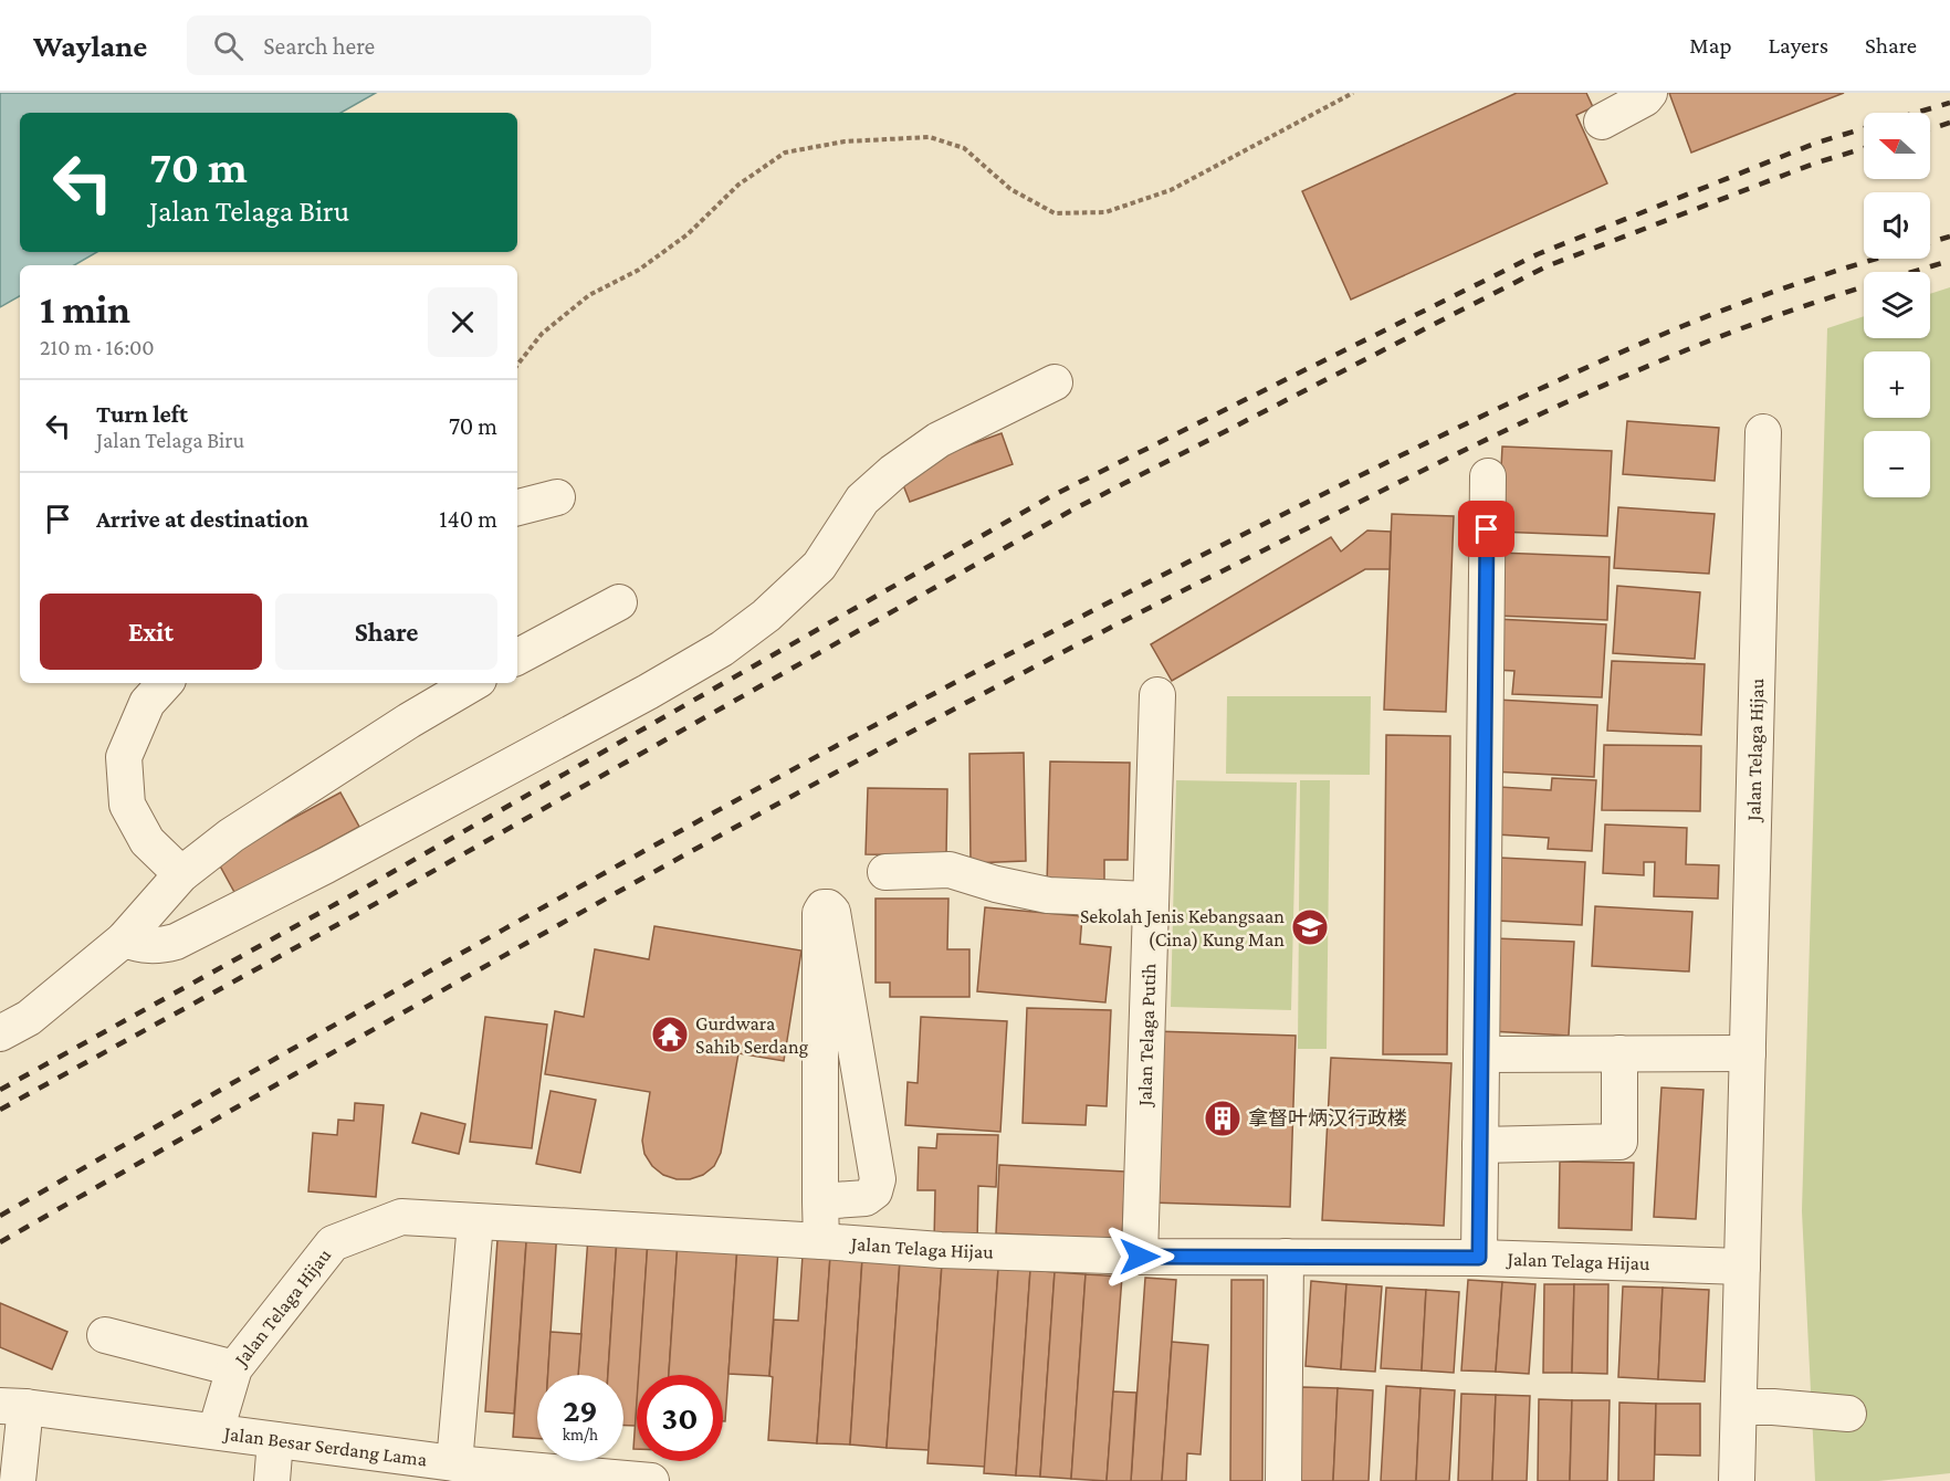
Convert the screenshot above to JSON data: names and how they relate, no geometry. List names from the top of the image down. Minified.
{"streets":{"street":["Jalan Telaga Hijau","Jalan Telaga Putih","Jalan Besar Serdang Lama"]},"crossings":[["Jalan Telaga Hijau","Jalan Telaga Putih"],["Jalan Telaga Hijau","Jalan Besar Serdang Lama"]],"places":{"school or university":["Sekolah Jenis Kebangsaan (Cina) Kung Man"],"temple":["Gurdwara Sahib Serdang"],"building":["拿督叶炳汉行政楼"]},"north":"left","page":{"header":"Waylane","search":"Search here","nav":["Map","Layers","Share"],"map_buttons":["+","−"],"turn":["70 m","Jalan Telaga Biru"],"heading":["1 min","210 m · 16:00"],"list":[{"name":"Turn left","note":"Jalan Telaga Biru","value":"70 m"},{"name":"Arrive at destination","value":"140 m"}],"buttons":["Exit","Share"],"speed":"29 km/h","limit":"30"}}
